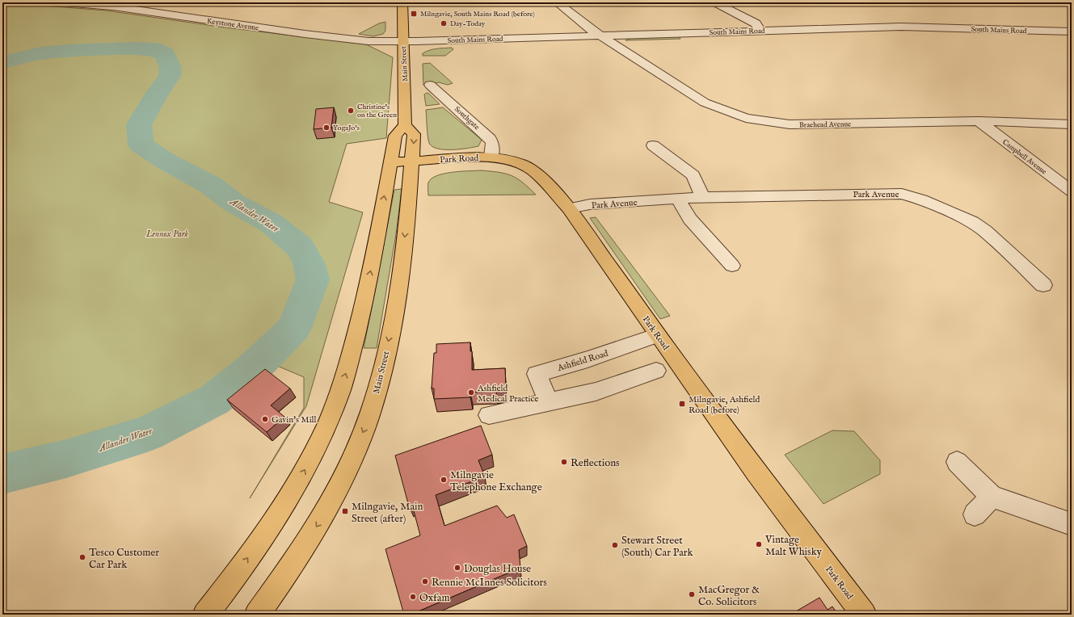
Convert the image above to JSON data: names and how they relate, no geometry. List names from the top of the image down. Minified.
{"streets":{"main road":["Main Street","Park Road"],"street":["Keystone Avenue","South Mains Road","Southgate","Braehead Avenue","Campbell Avenue","Park Avenue","Ashfield Road"]},"crossings":[["Keystone Avenue","South Mains Road"],["Keystone Avenue","Main Street"],["South Mains Road","Main Street"],["South Mains Road","Braehead Avenue"],["Main Street","Park Road"],["Southgate","Park Road"],["Braehead Avenue","Campbell Avenue"],["Park Road","Park Avenue"],["Park Road","Ashfield Road"]],"water":["Allander Water"],"parks":["Lennox Park"],"places":{"transit":["Milngavie, South Mains Road (before)","Milngavie, Ashfield Road (before)","Milngavie, Main Street (after)"],"other":["Day-Today","Christine's on the Green","YogaJo's","Ashfield Medical Practice","Gavin's Mill","Reflections","Milngavie Telephone Exchange","Vintage Malt Whisky","Stewart Street (South) Car Park","Tesco Customer Car Park","Douglas House","Rennie McInnes Solicitors","MacGregor & Co. Solicitors","Oxfam"]}}
